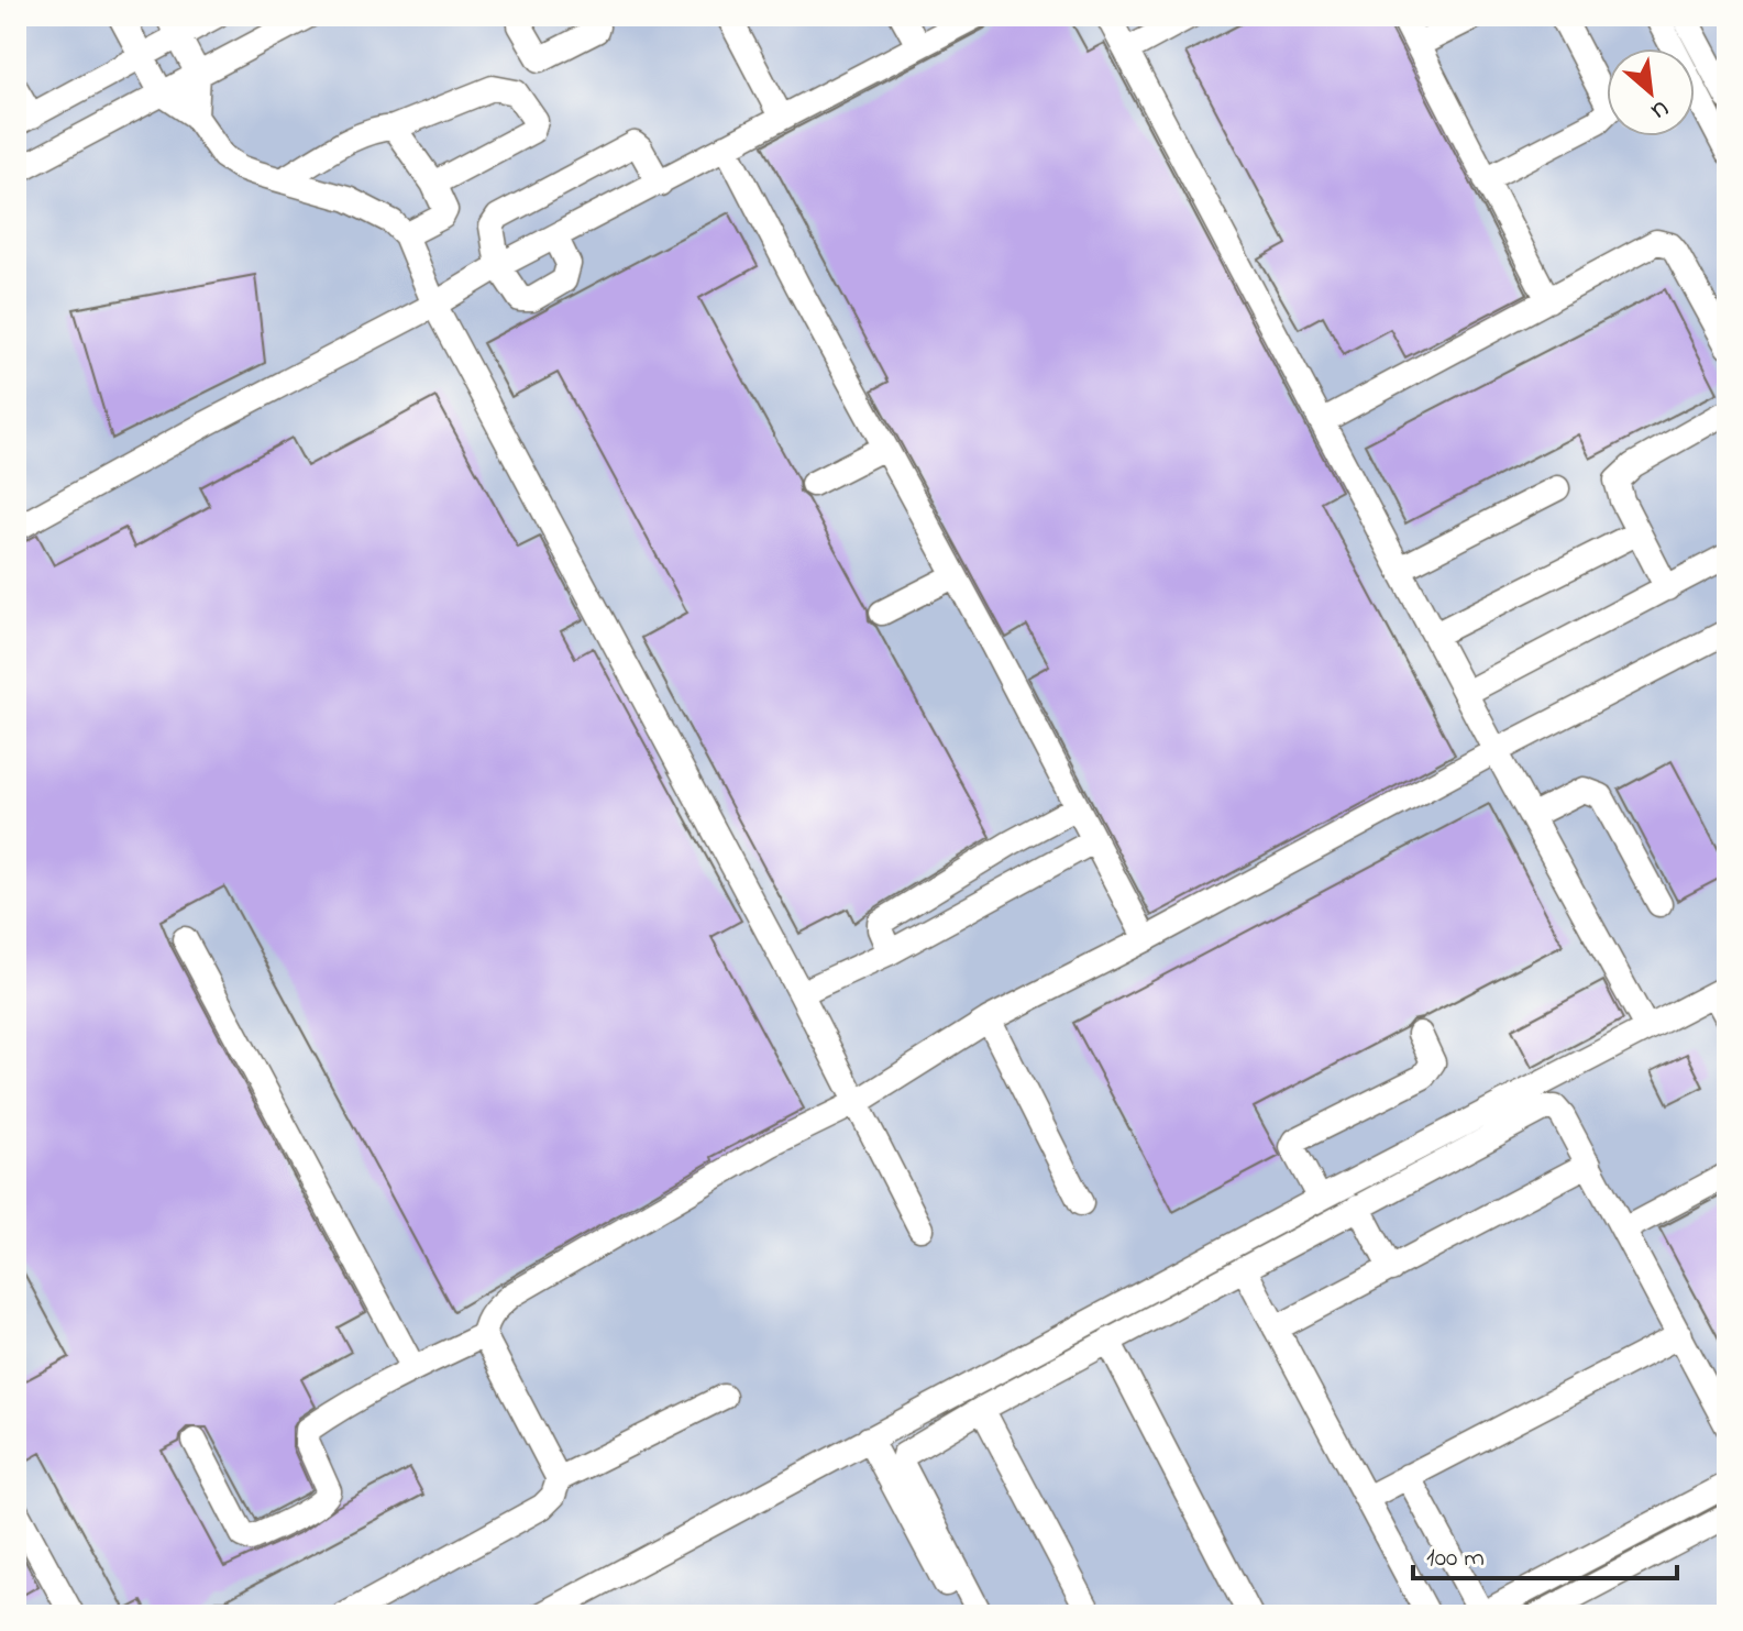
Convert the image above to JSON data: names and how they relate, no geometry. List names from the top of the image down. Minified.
{"scale_bar":"100 m","north":"bottom right"}
